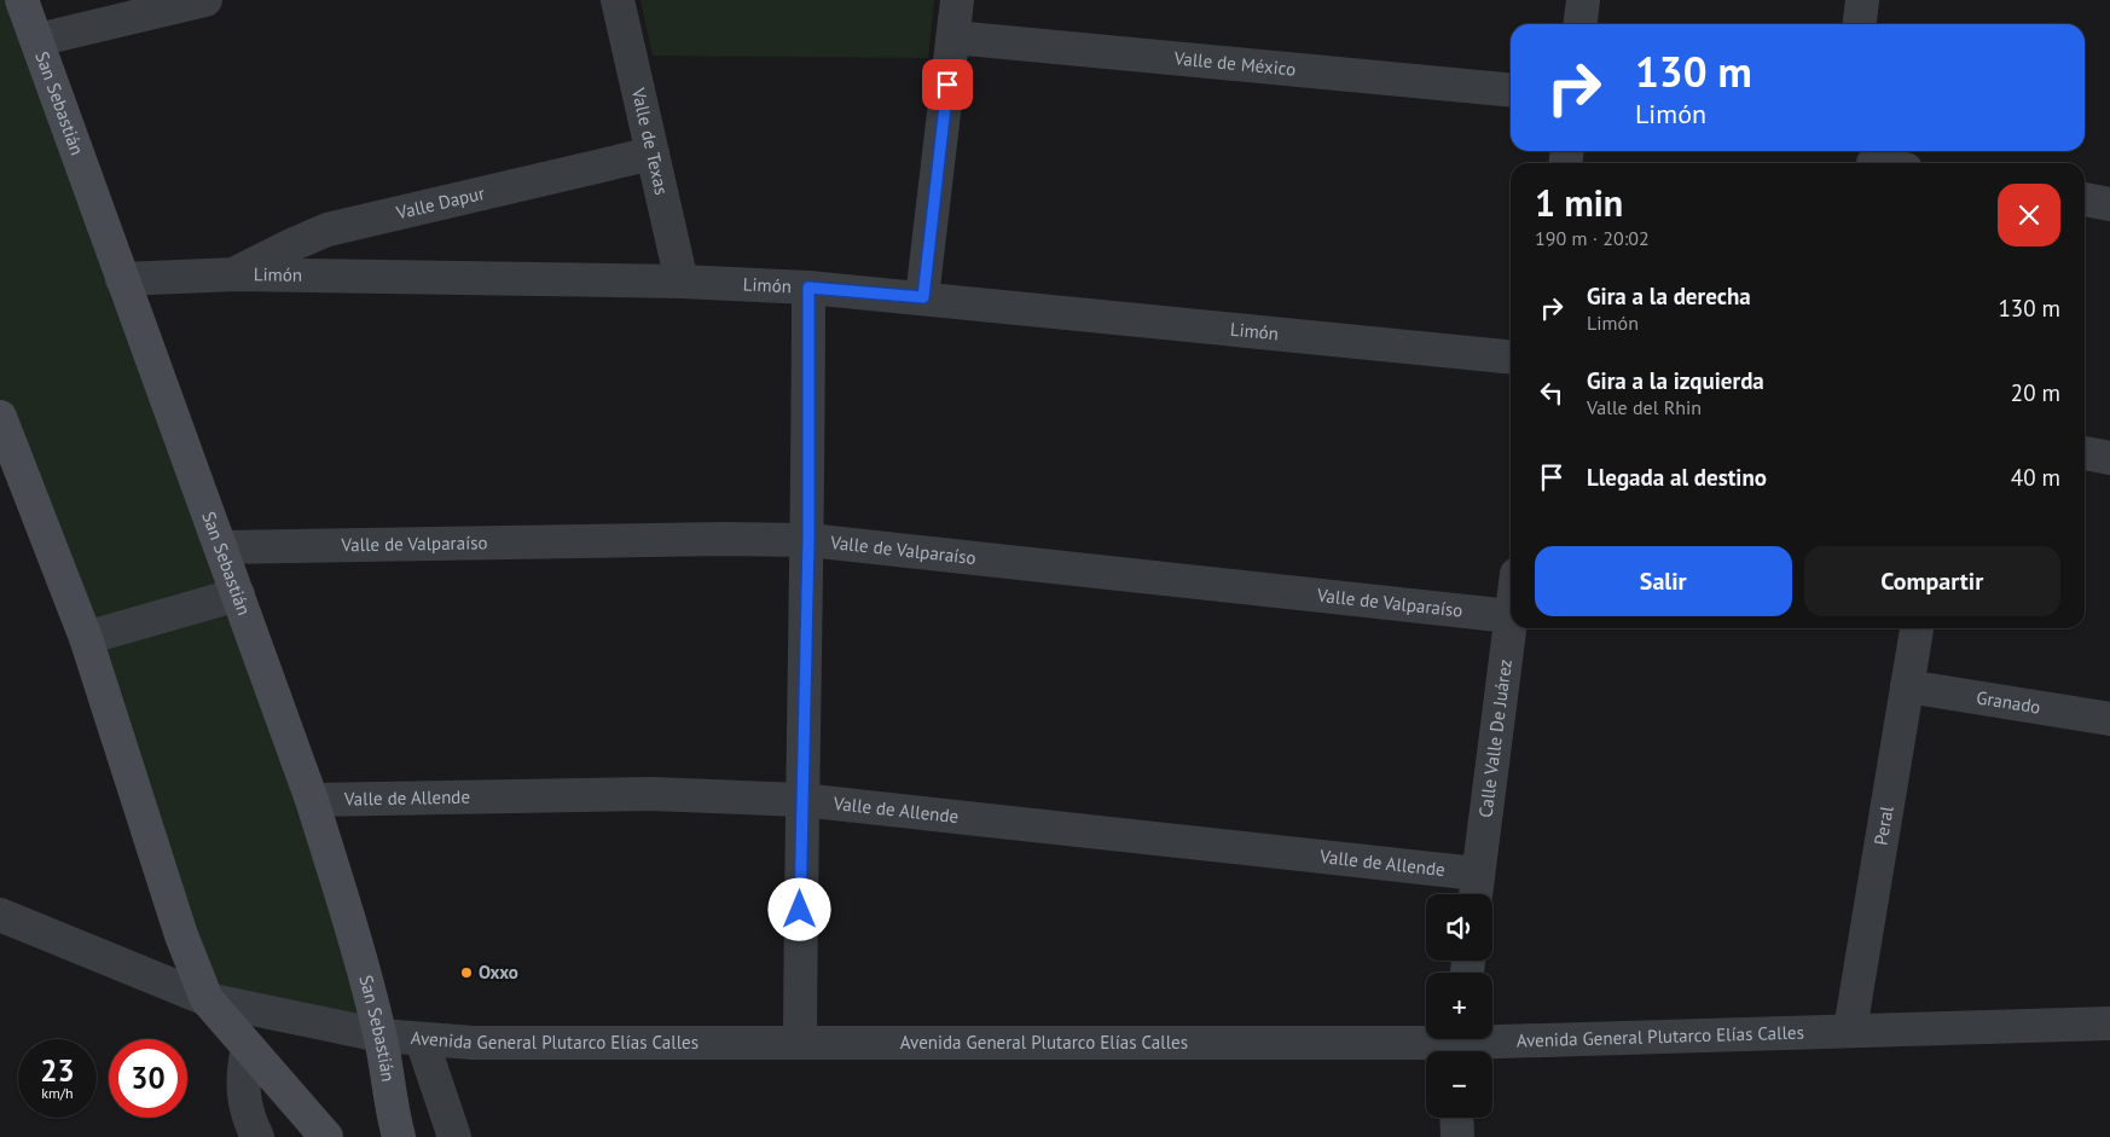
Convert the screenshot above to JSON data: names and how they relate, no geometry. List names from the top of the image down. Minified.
{"streets":{"main road":["San Sebastián"],"street":["Valle de México","Valle de Texas","Valle Dapur","Limón","Valle de Valparaíso","Granado","Calle Valle De Juárez","Valle de Allende","Peral","Avenida General Plutarco Elías Calles"]},"crossings":[["San Sebastián","Limón"],["San Sebastián","Valle de Valparaíso"],["San Sebastián","Valle de Allende"],["San Sebastián","Avenida General Plutarco Elías Calles"],["Valle de Texas","Valle Dapur"],["Valle de Texas","Limón"],["Valle Dapur","Limón"],["Valle de Valparaíso","Calle Valle De Juárez"],["Granado","Peral"],["Calle Valle De Juárez","Valle de Allende"],["Peral","Avenida General Plutarco Elías Calles"]],"places":["Oxxo"],"page":{"turn":["130 m","Limón"],"heading":["1 min","190 m · 20:02"],"list":[{"name":"Gira a la derecha","note":"Limón","value":"130 m"},{"name":"Gira a la izquierda","note":"Valle del Rhin","value":"20 m"},{"name":"Llegada al destino","value":"40 m"}],"buttons":["Salir","Compartir"],"map_buttons":["+","−"],"speed":"23 km/h","limit":"30"}}
